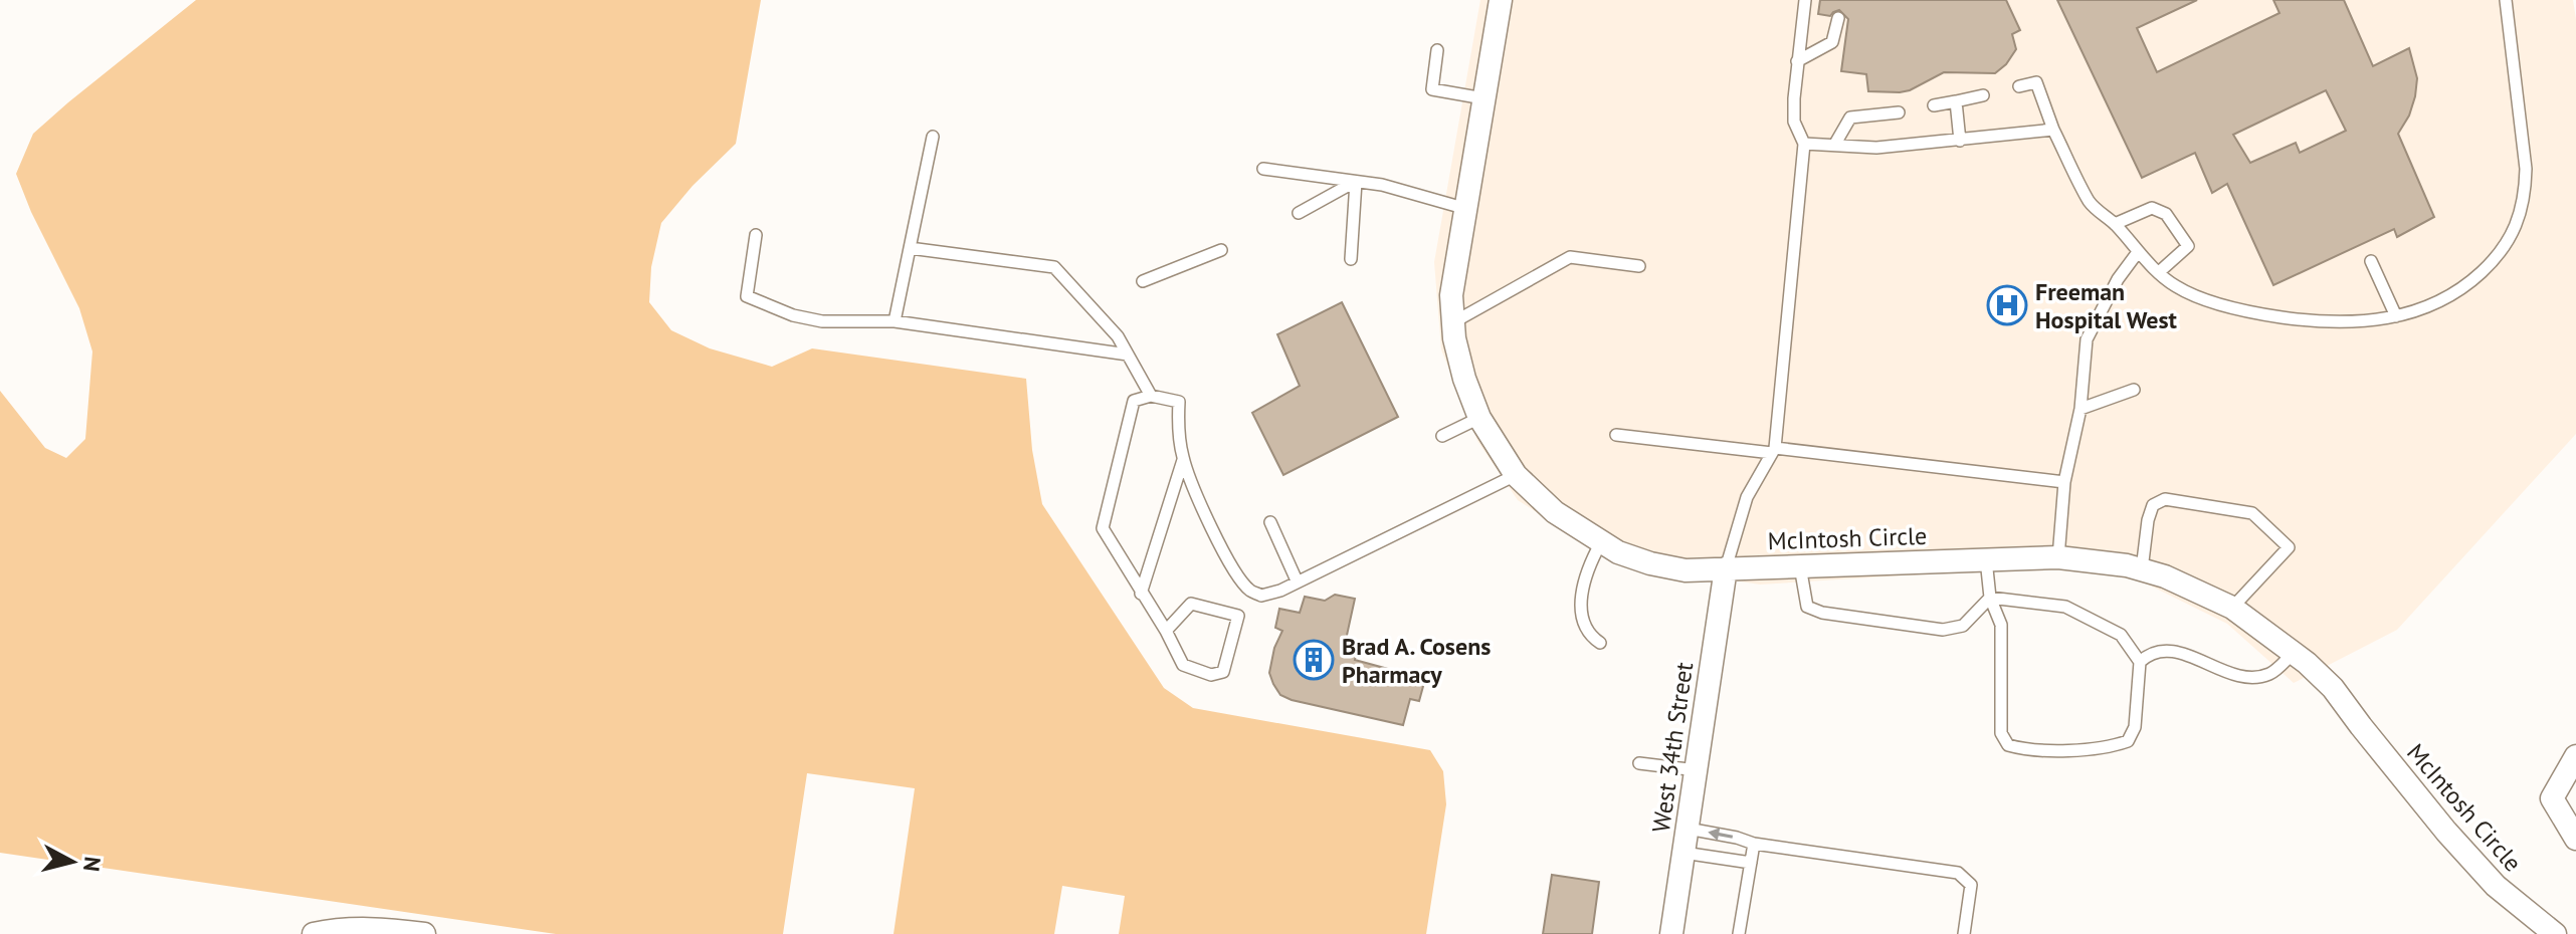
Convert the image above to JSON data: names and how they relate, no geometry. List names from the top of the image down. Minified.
{"streets":{"street":["McIntosh Circle","West 34th Street"]},"crossings":[["McIntosh Circle","West 34th Street"]],"places":{"hospital":["Freeman Hospital West"],"building":["Brad A. Cosens Pharmacy"]},"north":"right"}
